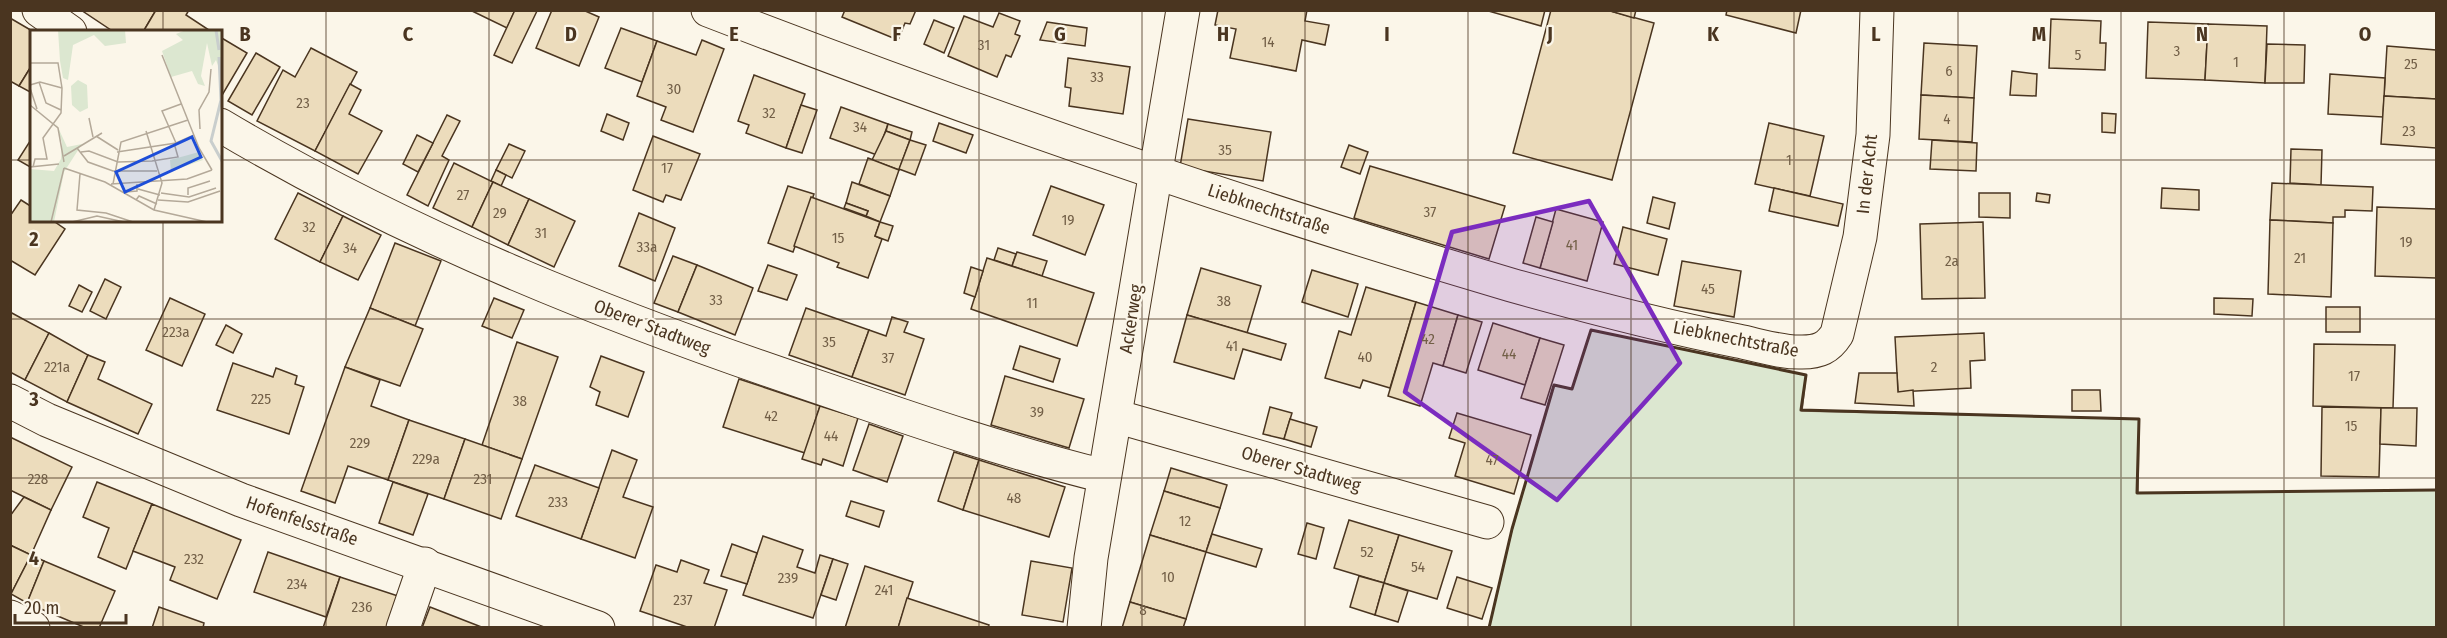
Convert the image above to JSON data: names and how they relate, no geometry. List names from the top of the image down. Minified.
{"streets":{"street":["In der Acht","Liebknechtstraße","Ackerweg","Oberer Stadtweg","Hofenfelsstraße"]},"crossings":[["In der Acht","Liebknechtstraße"],["Liebknechtstraße","Ackerweg"],["Ackerweg","Oberer Stadtweg"]],"house_numbers":["14","31","3","5","1","25","6","33","30","23","32","4","34","23","35","1","17","27","37","29","19","32","31","15","19","41","33a","34","21","2a","45","33","38","11","223a","42","35","41","44","40","37","221a","2","17","225","38","39","42","15","44","229","229a","47","228","231","48","233","12","52","232","54","10","239","234","241","237","236","8"],"scale_bar":"20 m","grid":{"columns":["B","C","D","E","F","G","H","I","J","K","L","M","N","O"],"rows":["2","3","4"]}}
